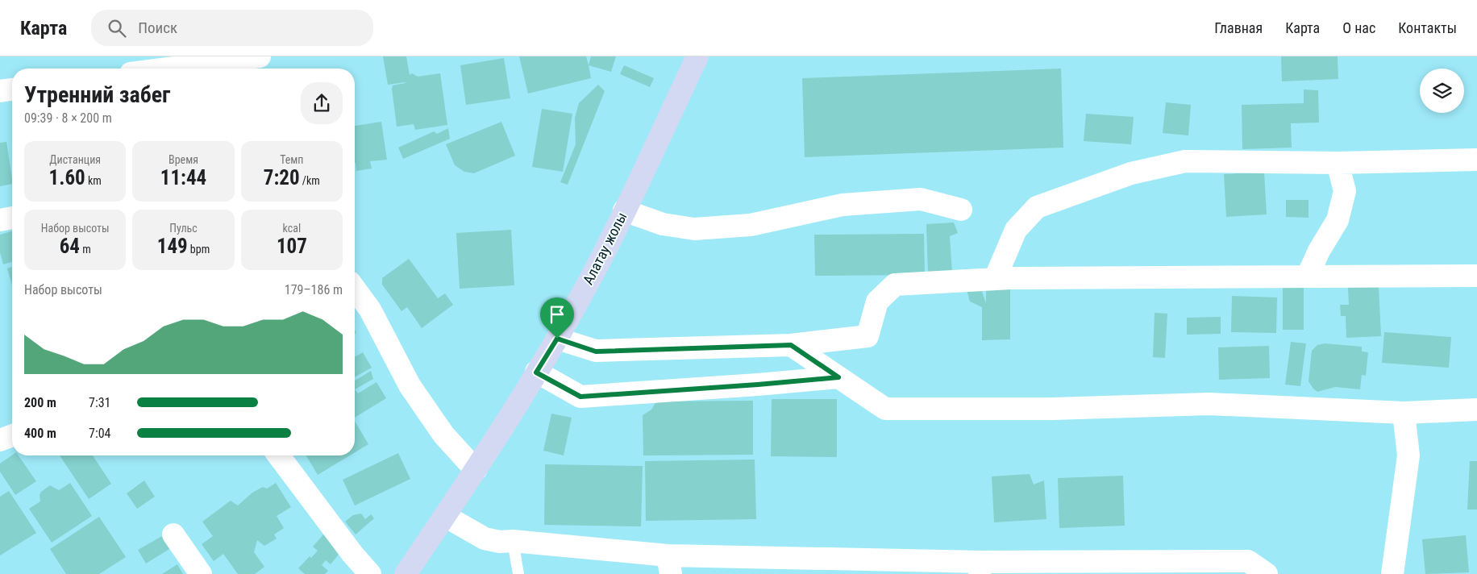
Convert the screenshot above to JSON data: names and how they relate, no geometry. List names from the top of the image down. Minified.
{"streets":{"main road":["Алатау жолы"]},"page":{"header":"Карта","search":"Поиск","nav":["Главная","Карта","О нас","Контакты"],"heading":["Утренний забег","09:39 · 8 × 200 m"],"stats":[["Дистанция","1.60 km"],["Время","11:44"],["Темп","7:20 /km"],["Набор высоты","64 m"],["Пульс","149 bpm"],["kcal","107"]],"chart":["Набор высоты","179–186 m"],"list":[{"name":"200 m","note":"7:31"},{"name":"400 m","note":"7:04"}]}}
